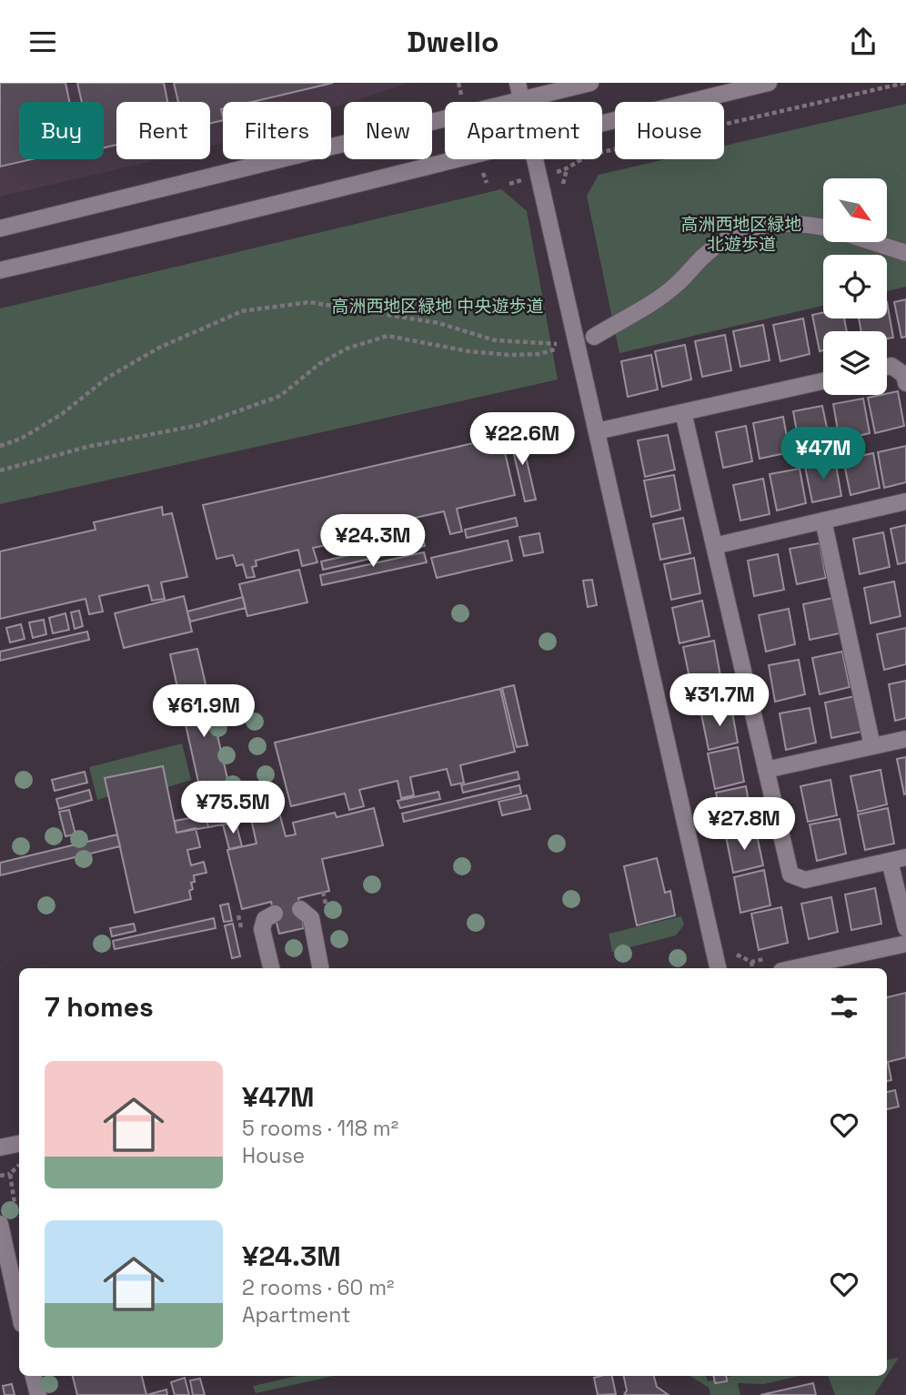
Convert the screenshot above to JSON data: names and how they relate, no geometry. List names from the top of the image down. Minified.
{"parks":["高洲西地区緑地 北遊歩道","高洲西地区緑地 中央遊歩道"],"north":"bottom right","page":{"header":"Dwello","chip":["Buy","Rent","Filters","New","Apartment","House"],"price":["¥22.6M","¥47M","¥24.3M","¥31.7M","¥61.9M","¥75.5M","¥27.8M"],"heading":"7 homes","list":[{"name":"¥47M","note":"5 rooms · 118 m² · House"},{"name":"¥24.3M","note":"2 rooms · 60 m² · Apartment"}]}}
